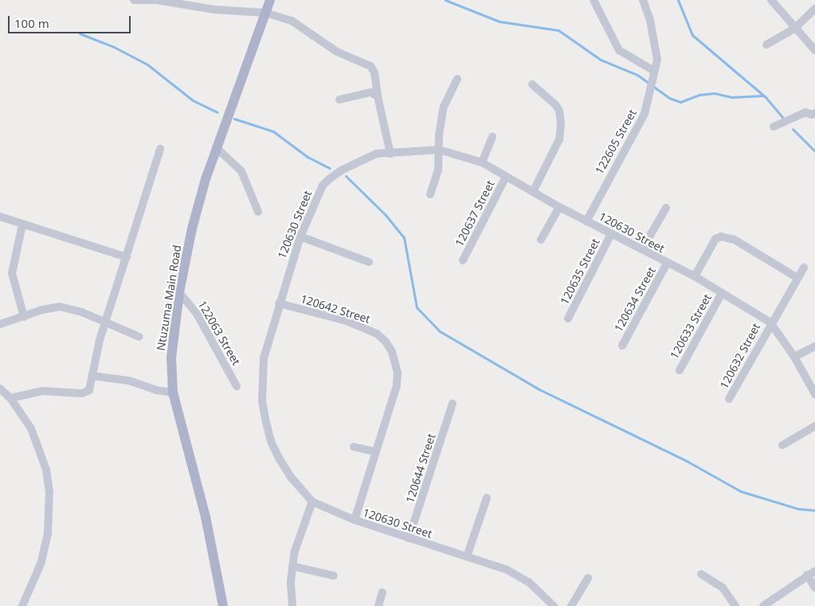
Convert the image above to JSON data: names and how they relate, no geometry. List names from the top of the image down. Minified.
{"streets":{"main road":["Ntuzuma Main Road"],"street":["122605 Street","120637 Street","120630 Street","120635 Street","120634 Street","120642 Street","120633 Street","122063 Street","120632 Street","120644 Street"]},"crossings":[["122605 Street","120630 Street"],["120637 Street","120630 Street"],["120630 Street","120635 Street"],["120630 Street","120634 Street"],["120630 Street","120642 Street"],["120630 Street","120633 Street"],["120630 Street","120632 Street"],["120630 Street","120644 Street"],["Ntuzuma Main Road","122063 Street"]],"scale_bar":"100 m"}
